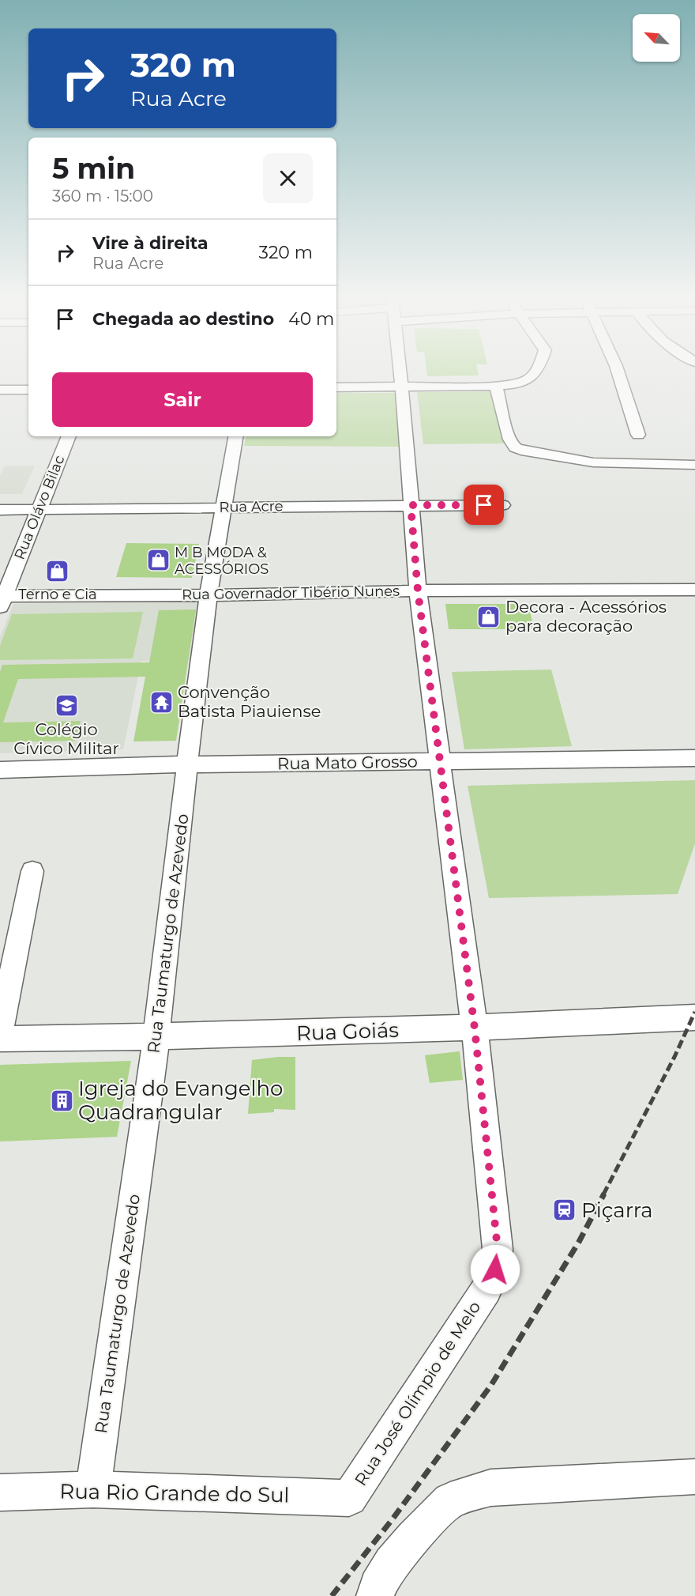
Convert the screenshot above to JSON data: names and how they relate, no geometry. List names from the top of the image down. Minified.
{"streets":{"street":["Rua Acre","Rua Olávo Bilac","Rua Governador Tibério Nunes","Rua Mato Grosso","Rua Taumaturgo de Azevedo","Rua Goiás","Rua José Olímpio de Melo","Rua Rio Grande do Sul"]},"crossings":[["Rua Acre","Rua Olávo Bilac"],["Rua Acre","Rua Taumaturgo de Azevedo"],["Rua Acre","Rua José Olímpio de Melo"],["Rua Olávo Bilac","Rua Governador Tibério Nunes"],["Rua Governador Tibério Nunes","Rua Taumaturgo de Azevedo"],["Rua Governador Tibério Nunes","Rua José Olímpio de Melo"],["Rua Mato Grosso","Rua Taumaturgo de Azevedo"],["Rua Mato Grosso","Rua José Olímpio de Melo"],["Rua Taumaturgo de Azevedo","Rua Goiás"],["Rua Taumaturgo de Azevedo","Rua Rio Grande do Sul"],["Rua Goiás","Rua José Olímpio de Melo"],["Rua José Olímpio de Melo","Rua Rio Grande do Sul"]],"places":{"shop":["M B MODA & ACESSÓRIOS","Terno e Cia","Decora - Acessórios para decoração"],"temple":["Convenção Batista Piauiense"],"school or university":["Colégio Cívico Militar"],"building":["Igreja do Evangelho Quadrangular"],"station":["Piçarra"]},"north":"top left","page":{"turn":["320 m","Rua Acre"],"heading":["5 min","360 m · 15:00"],"list":[{"name":"Vire à direita","note":"Rua Acre","value":"320 m"},{"name":"Chegada ao destino","value":"40 m"}],"buttons":"Sair"}}
